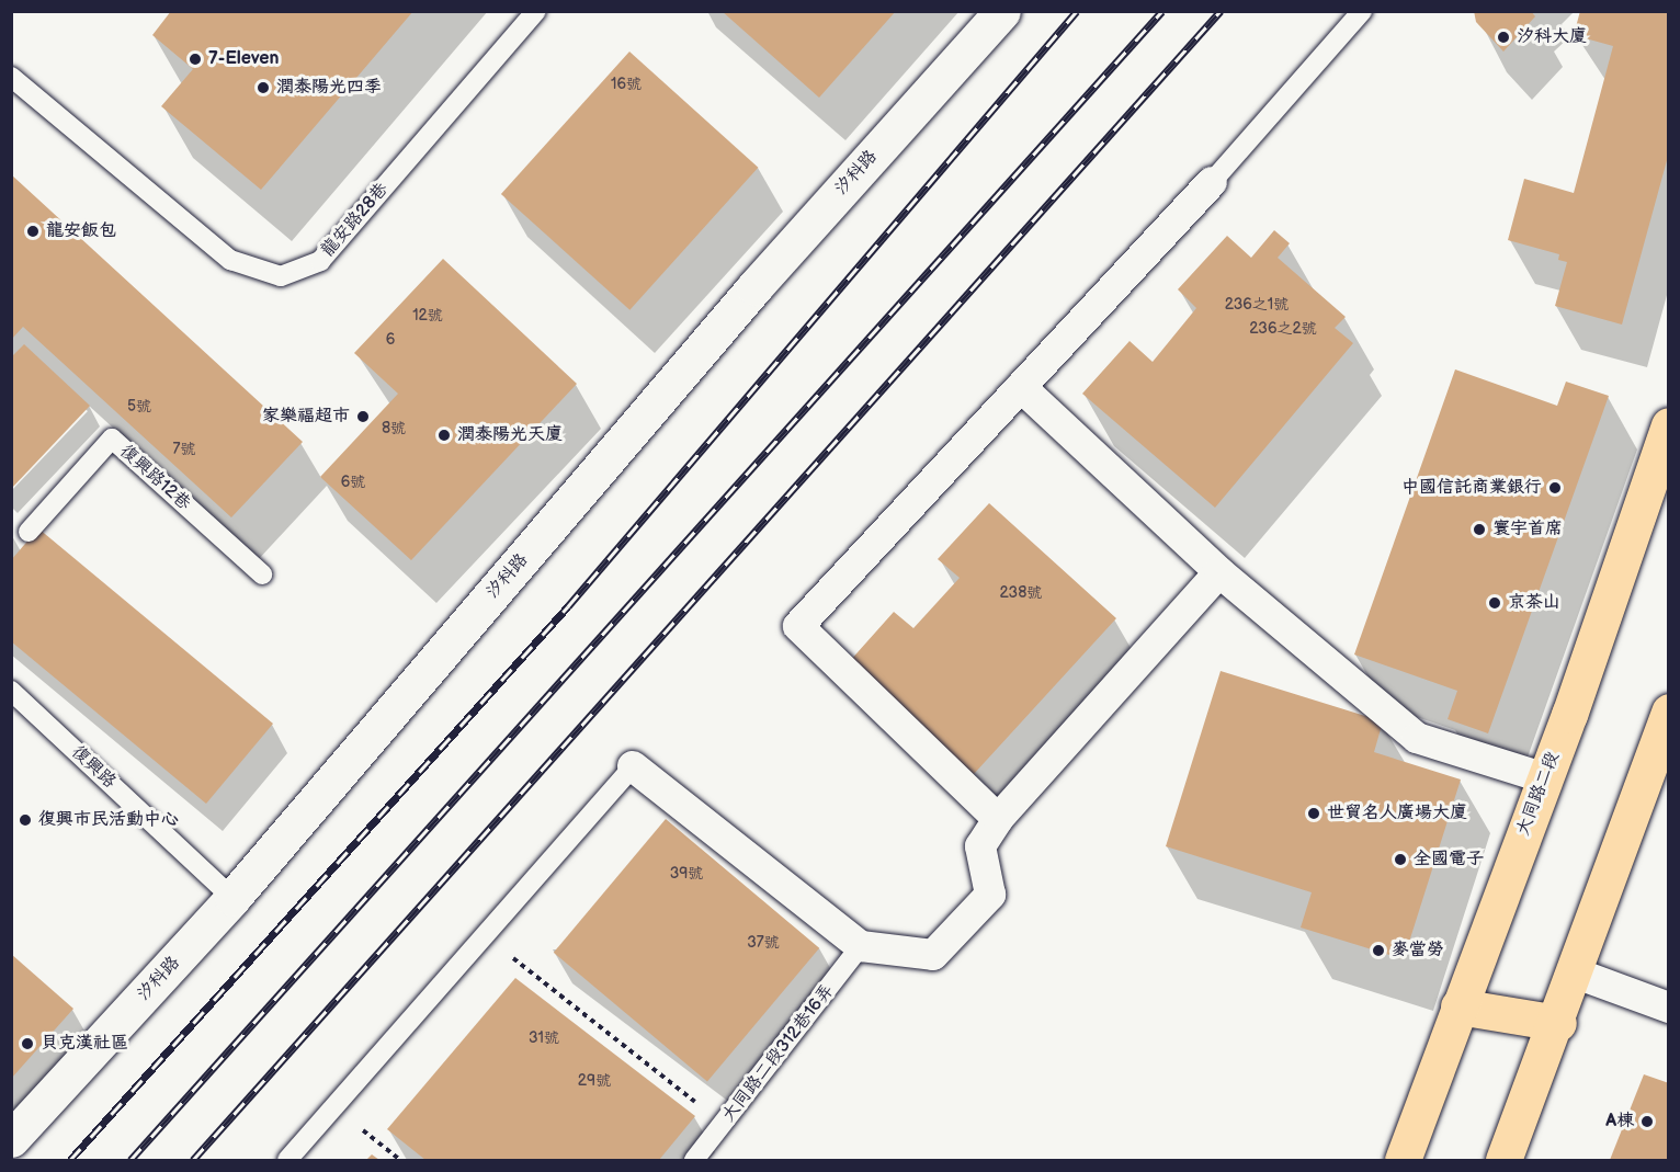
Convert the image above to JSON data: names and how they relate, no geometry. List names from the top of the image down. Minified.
{"streets":{"main road":["大同路二段"],"street":["汐科路"],"lane":["龍安路28巷","復興路12巷","復興路","大同路二段312巷16弄"]},"crossings":[["汐科路","復興路"]],"places":["汐科大廈","7-Eleven","潤泰陽光四季","龍安飯包","家樂福超市","潤泰陽光天廈","中國信託商業銀行","寰宇首席","京茶山","世貿名人廣場大廈","復興市民活動中心","全國電子","麥當勞","貝克漢社區","A棟"],"house_numbers":["16號","236之1號","12號","236之2號","6","5號","8號","7號","6號","238號","39號","37號","31號","29號"]}
